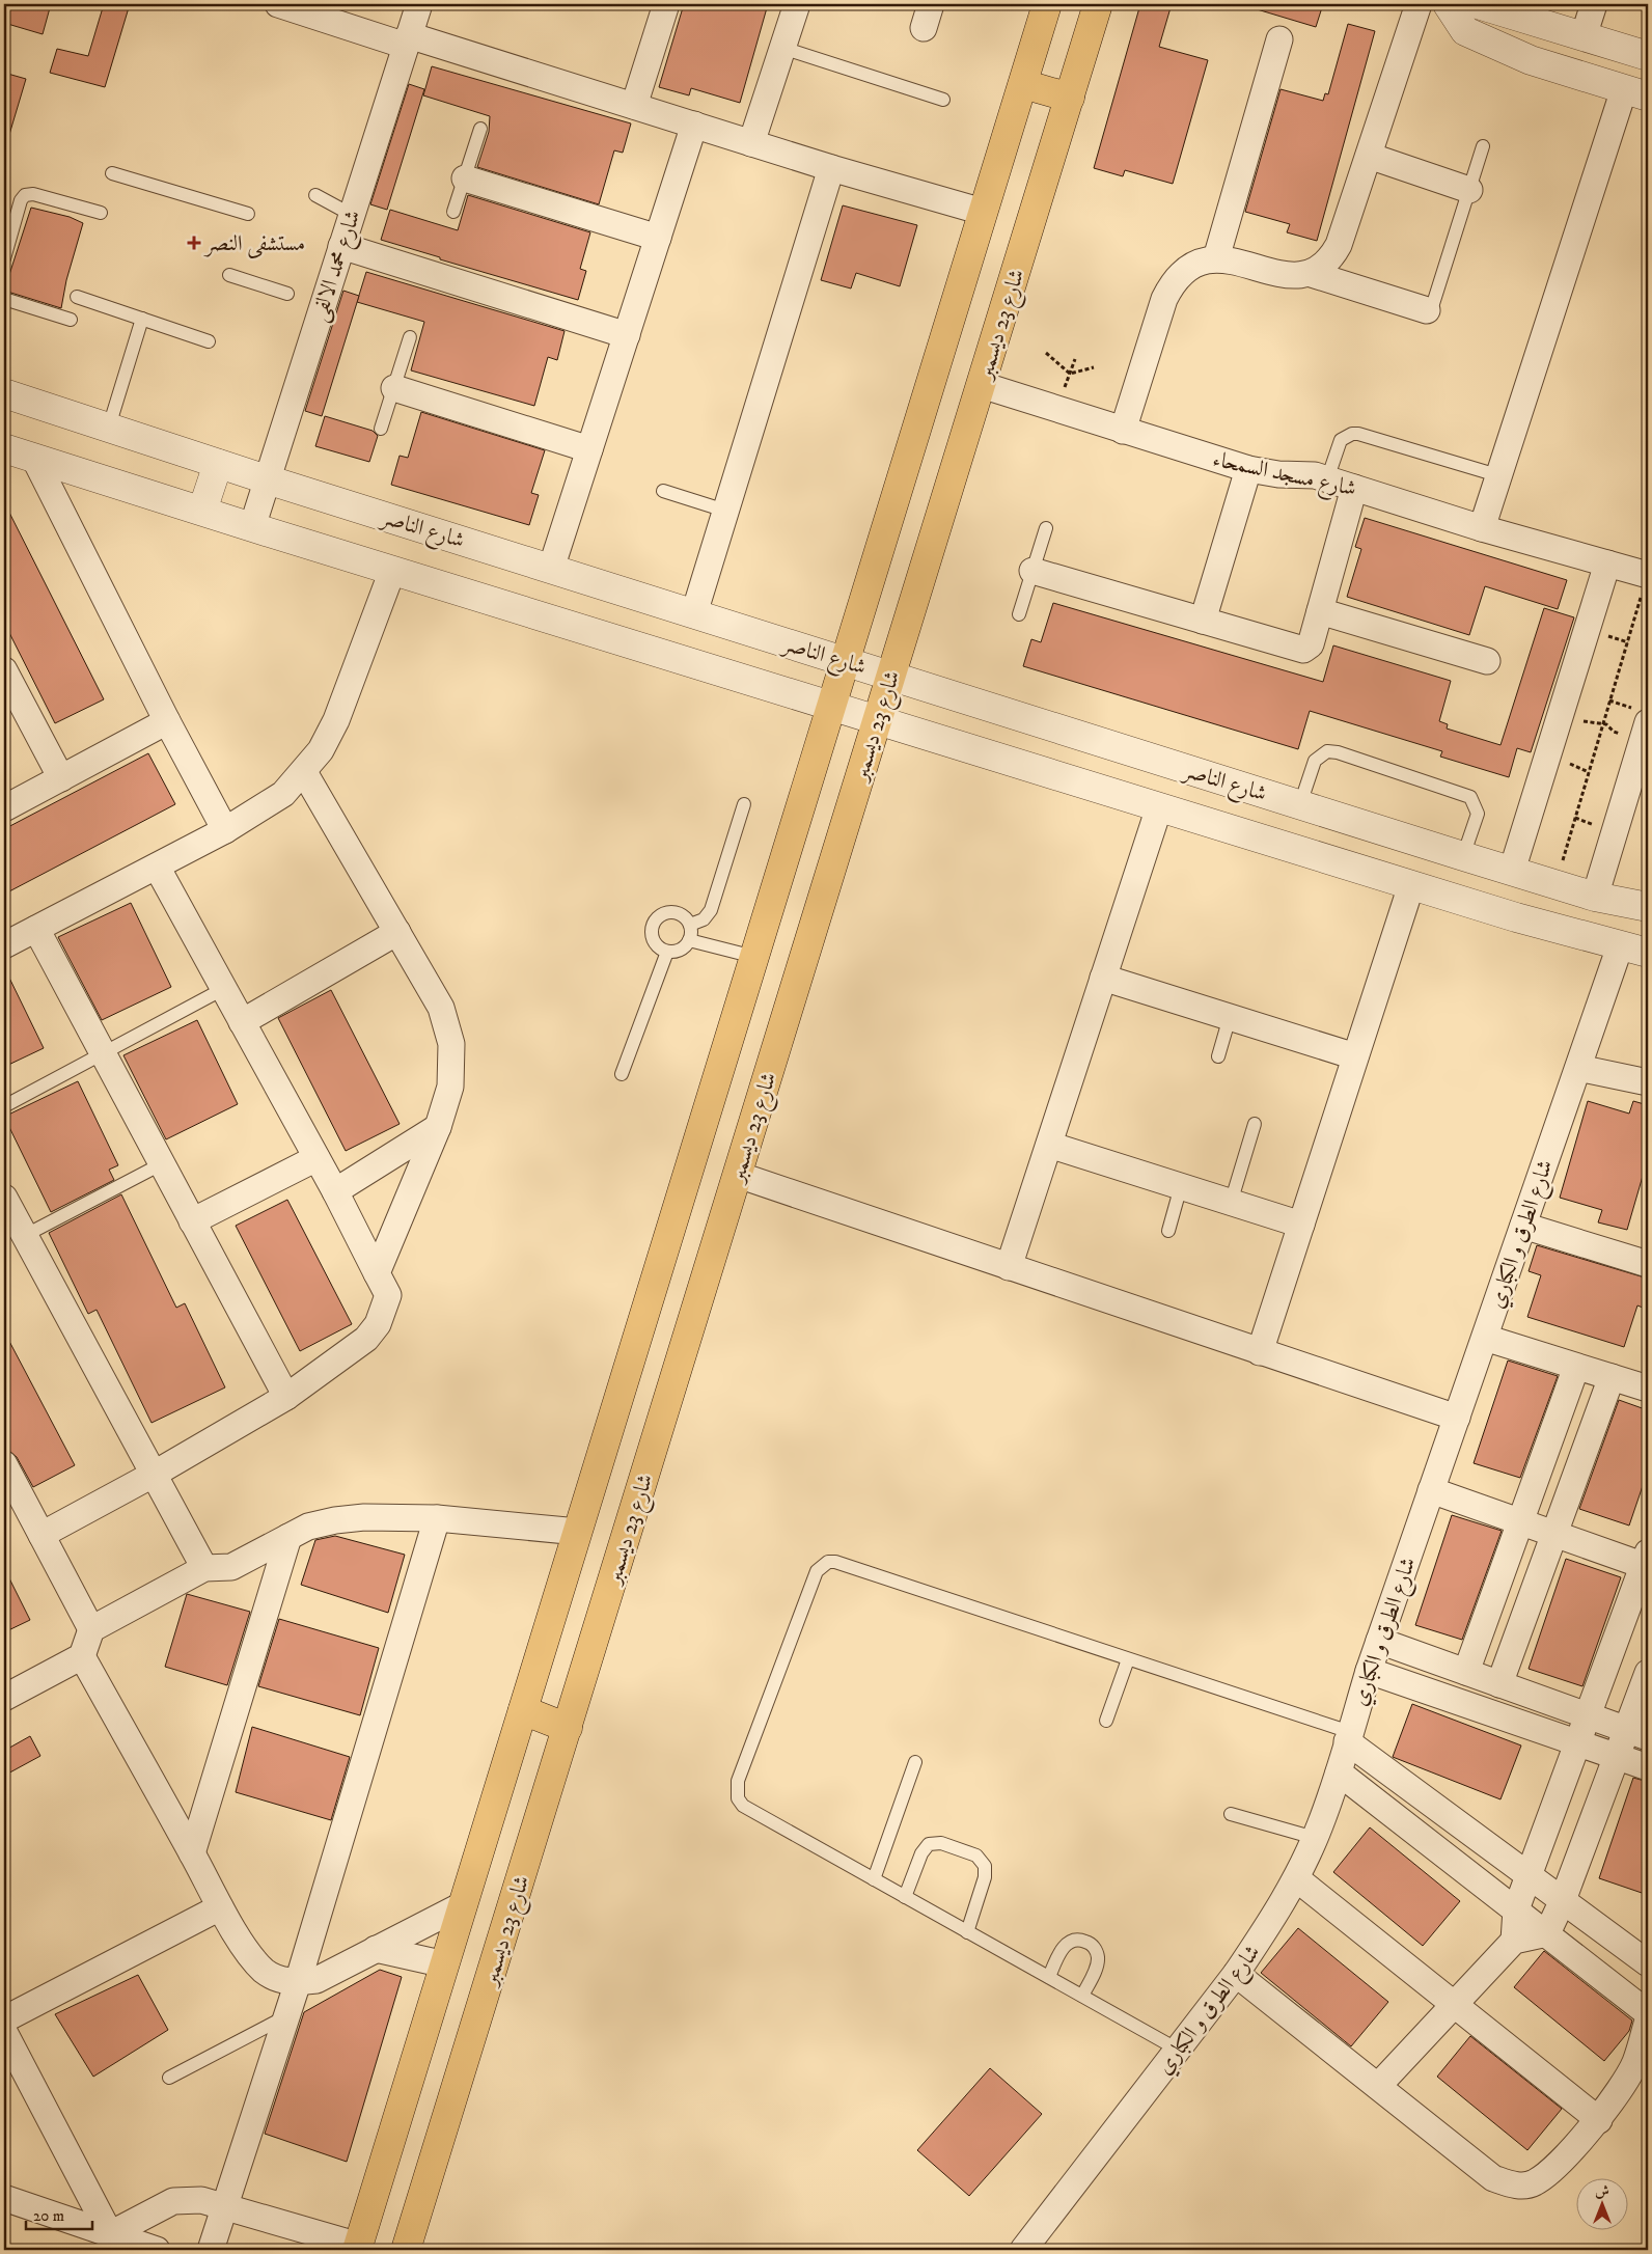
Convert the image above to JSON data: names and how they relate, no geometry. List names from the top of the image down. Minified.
{"streets":{"main road":["شارع 23 ديسمبر"],"street":["شارع محمد الالفى","شارع مسجد السمحاء","شارع الناصر","شارع الطرق و الكباري"]},"crossings":[["شارع محمد الالفى","شارع الناصر"],["شارع 23 ديسمبر","شارع مسجد السمحاء"],["شارع 23 ديسمبر","شارع الناصر"],["شارع الناصر","شارع الطرق و الكباري"]],"places":{"health":["مستشفى النصر"]},"scale_bar":"20 m","north":"top"}
